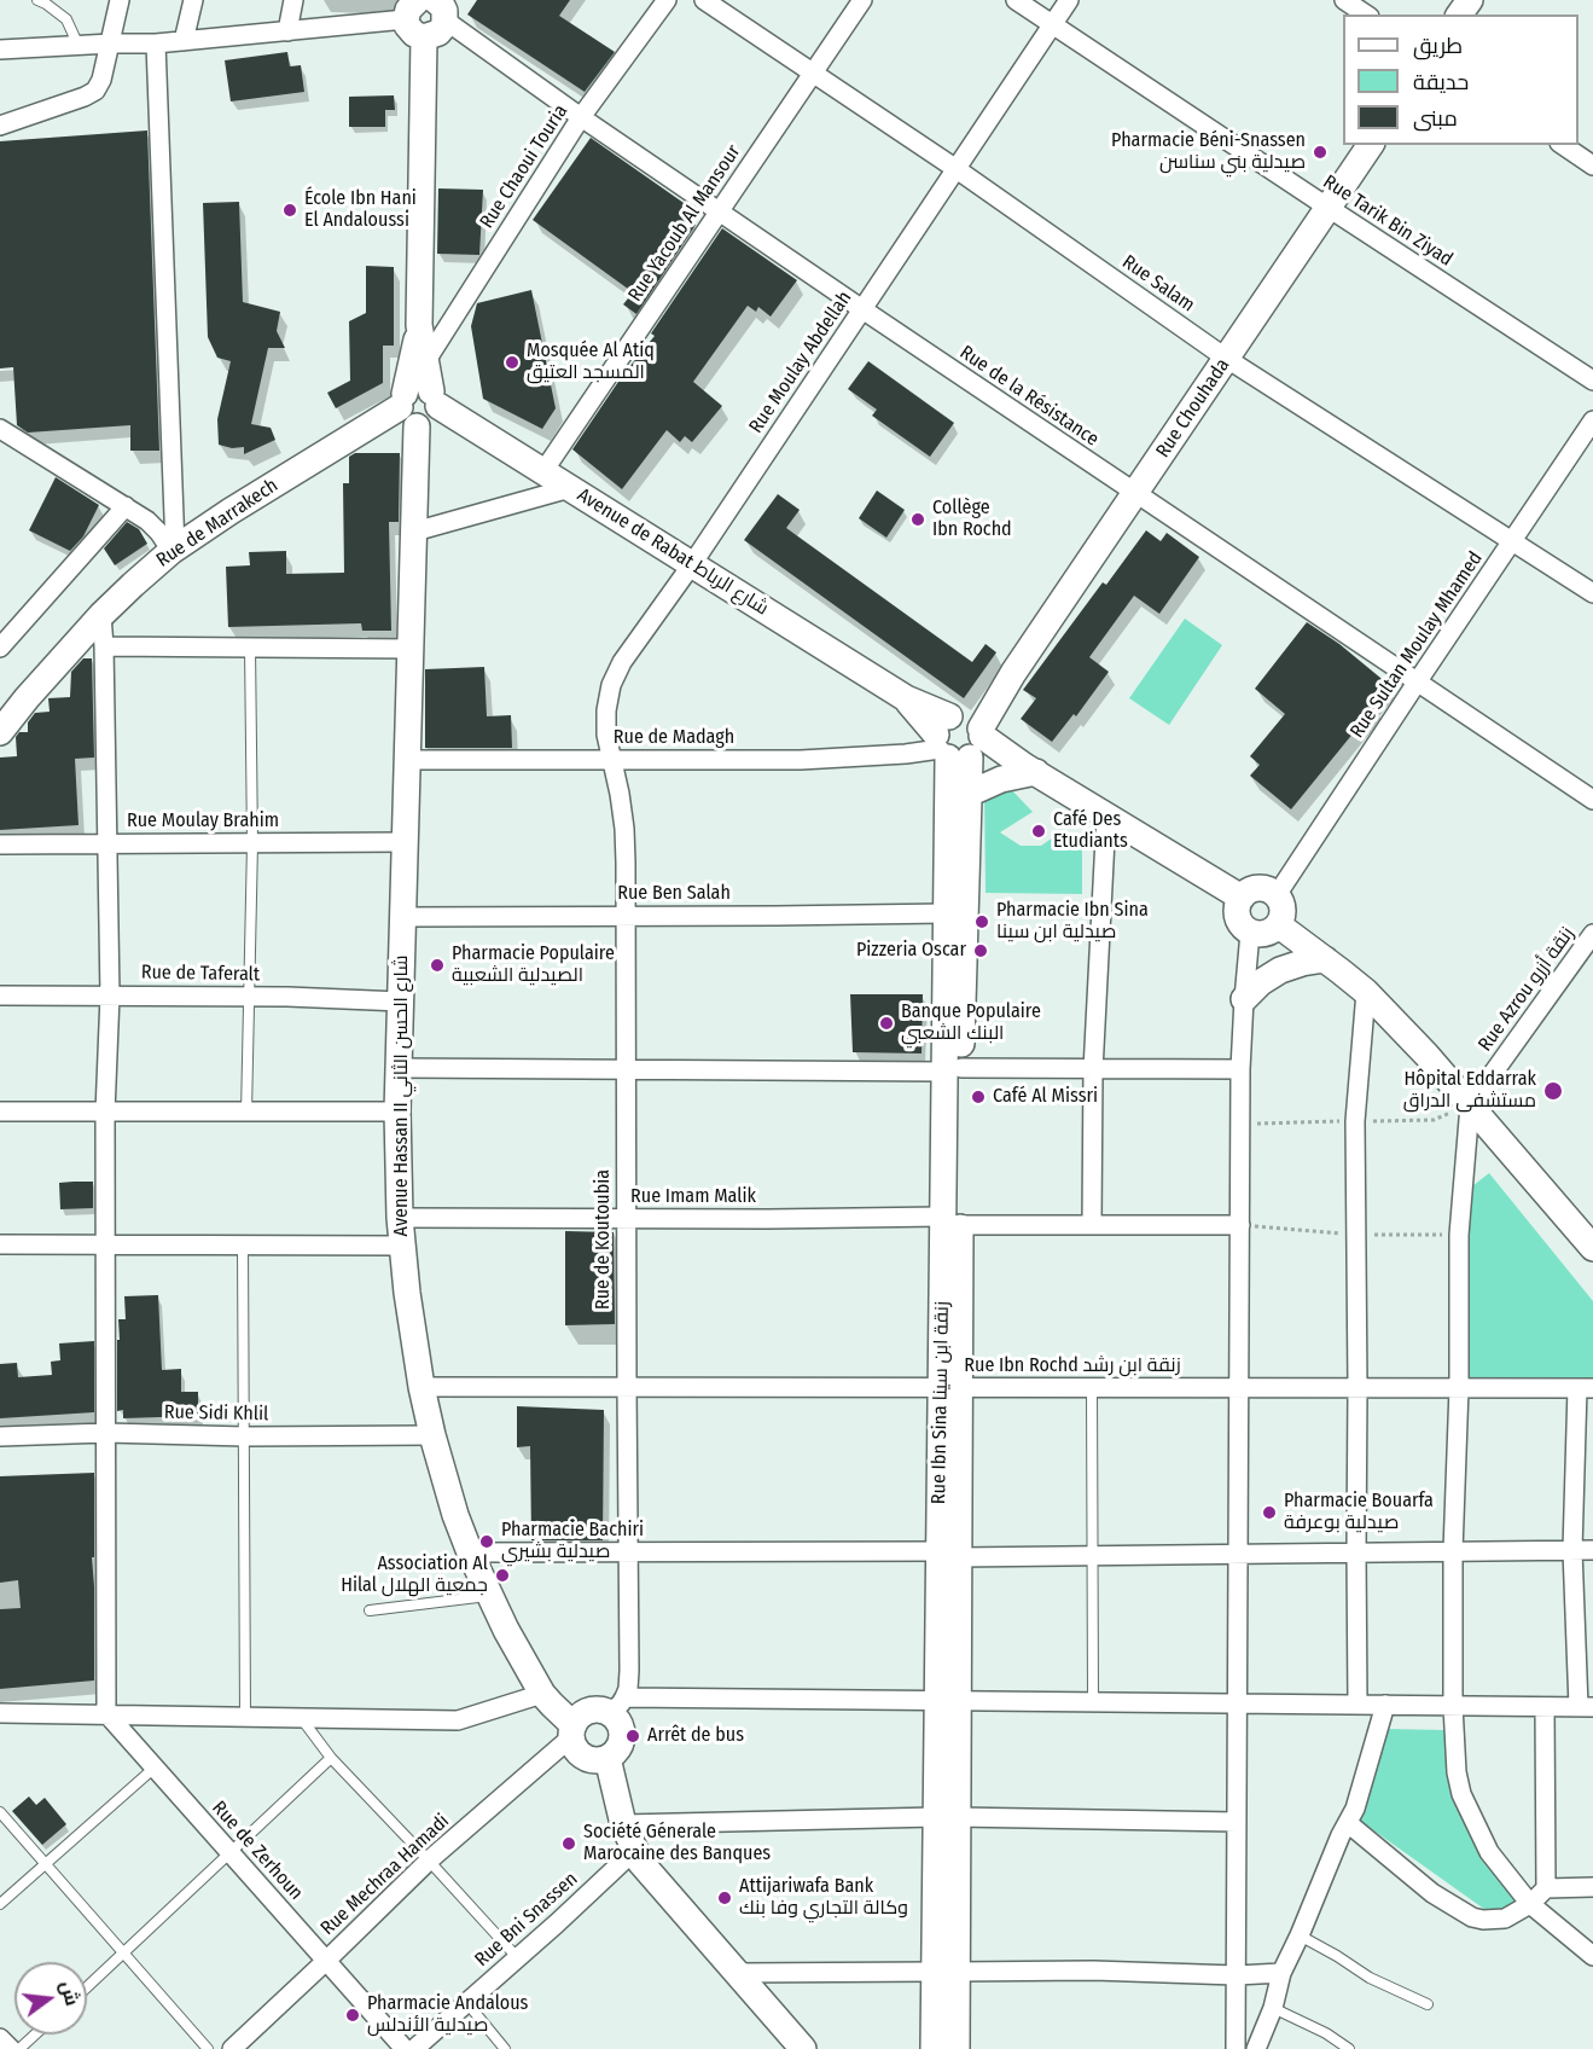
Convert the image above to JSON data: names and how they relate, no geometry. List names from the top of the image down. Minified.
{"streets":{"street":["Rue Chaoui Touria","Rue Tarik Bin Ziyad","Rue Yacoub Al Mansour","Rue Salam","Rue Moulay Abdellah","Rue de la Résistance","Rue Chouhada","Rue de Marrakech","Avenue de Rabat شارع الرباط","Rue Sultan Moulay Mhamed","Rue de Madagh","Rue Moulay Brahim","Rue Ben Salah","Rue de Taferalt","Rue Azrou زنقة أزرو","Avenue Hassan II شارع الحسن الثاني","Rue Imam Malik","Rue de Koutoubia","Rue Ibn Rochd زنقة ابن رشد","Rue Ibn Sina زنقة ابن سينا","Rue Sidi Khlil","Rue de Zerhoun","Rue Mechraa Hamadi","Rue Bni Snassen"]},"crossings":[["Rue Chaoui Touria","Rue de la Résistance"],["Rue Chaoui Touria","Avenue Hassan II شارع الحسن الثاني"],["Rue Tarik Bin Ziyad","Rue Moulay Abdellah"],["Rue Tarik Bin Ziyad","Rue Chouhada"],["Rue Yacoub Al Mansour","Rue Salam"],["Rue Yacoub Al Mansour","Rue de la Résistance"],["Rue Yacoub Al Mansour","Avenue de Rabat شارع الرباط"],["Rue Salam","Rue Moulay Abdellah"],["Rue Salam","Rue Chouhada"],["Rue Salam","Rue Sultan Moulay Mhamed"],["Rue Moulay Abdellah","Rue de la Résistance"],["Rue Moulay Abdellah","Avenue de Rabat شارع الرباط"],["Rue Moulay Abdellah","Rue de Madagh"],["Rue Moulay Abdellah","Rue de Koutoubia"],["Rue de la Résistance","Rue Chouhada"],["Rue de la Résistance","Rue Sultan Moulay Mhamed"],["Rue de la Résistance","Avenue Hassan II شارع الحسن الثاني"],["Rue Chouhada","Avenue de Rabat شارع الرباط"],["Rue Chouhada","Rue de Madagh"],["Rue Chouhada","Rue Ibn Sina زنقة ابن سينا"],["Rue de Marrakech","Avenue Hassan II شارع الحسن الثاني"],["Avenue de Rabat شارع الرباط","Rue Sultan Moulay Mhamed"],["Avenue de Rabat شارع الرباط","Rue de Madagh"],["Avenue de Rabat شارع الرباط","Avenue Hassan II شارع الحسن الثاني"],["Avenue de Rabat شارع الرباط","Rue Ibn Sina زنقة ابن سينا"],["Rue de Madagh","Avenue Hassan II شارع الحسن الثاني"],["Rue de Madagh","Rue de Koutoubia"],["Rue de Madagh","Rue Ibn Sina زنقة ابن سينا"],["Rue Moulay Brahim","Avenue Hassan II شارع الحسن الثاني"],["Rue Ben Salah","Avenue Hassan II شارع الحسن الثاني"],["Rue Ben Salah","Rue de Koutoubia"],["Rue Ben Salah","Rue Ibn Sina زنقة ابن سينا"],["Rue de Taferalt","Avenue Hassan II شارع الحسن الثاني"],["Avenue Hassan II شارع الحسن الثاني","Rue Imam Malik"],["Avenue Hassan II شارع الحسن الثاني","Rue de Koutoubia"],["Avenue Hassan II شارع الحسن الثاني","Rue Ibn Rochd زنقة ابن رشد"],["Avenue Hassan II شارع الحسن الثاني","Rue Sidi Khlil"],["Avenue Hassan II شارع الحسن الثاني","Rue Mechraa Hamadi"],["Rue Imam Malik","Rue de Koutoubia"],["Rue Imam Malik","Rue Ibn Sina زنقة ابن سينا"],["Rue de Koutoubia","Rue Ibn Rochd زنقة ابن رشد"],["Rue de Koutoubia","Rue Mechraa Hamadi"],["Rue Ibn Rochd زنقة ابن رشد","Rue Ibn Sina زنقة ابن سينا"],["Rue de Zerhoun","Rue Mechraa Hamadi"]],"places":["Pharmacie Béni-Snassen صيدلية بني سناسن","École Ibn Hani El Andaloussi","Mosquée Al Atiq المسجد العتيق","Collège Ibn Rochd","Café Des Etudiants","Pharmacie Ibn Sina صيدلية ابن سينا","Pizzeria Oscar","Pharmacie Populaire الصيدلية الشعبية","Banque Populaire البنك الشعبي","Hôpital Eddarrak مستشفى الدراق","Café Al Missri","Pharmacie Bouarfa صيدلية بوعرفة","Pharmacie Bachiri صيدلية بشيري","Association Al Hilal جمعية الهلال","Arrêt de bus","Société Génerale Marocaine des Banques","Attijariwafa Bank وكالة التجاري وفا بنك","Pharmacie Andalous صيدلية الأندلس"],"legend":["طريق","حديقة","مبنى"],"north":"right"}
